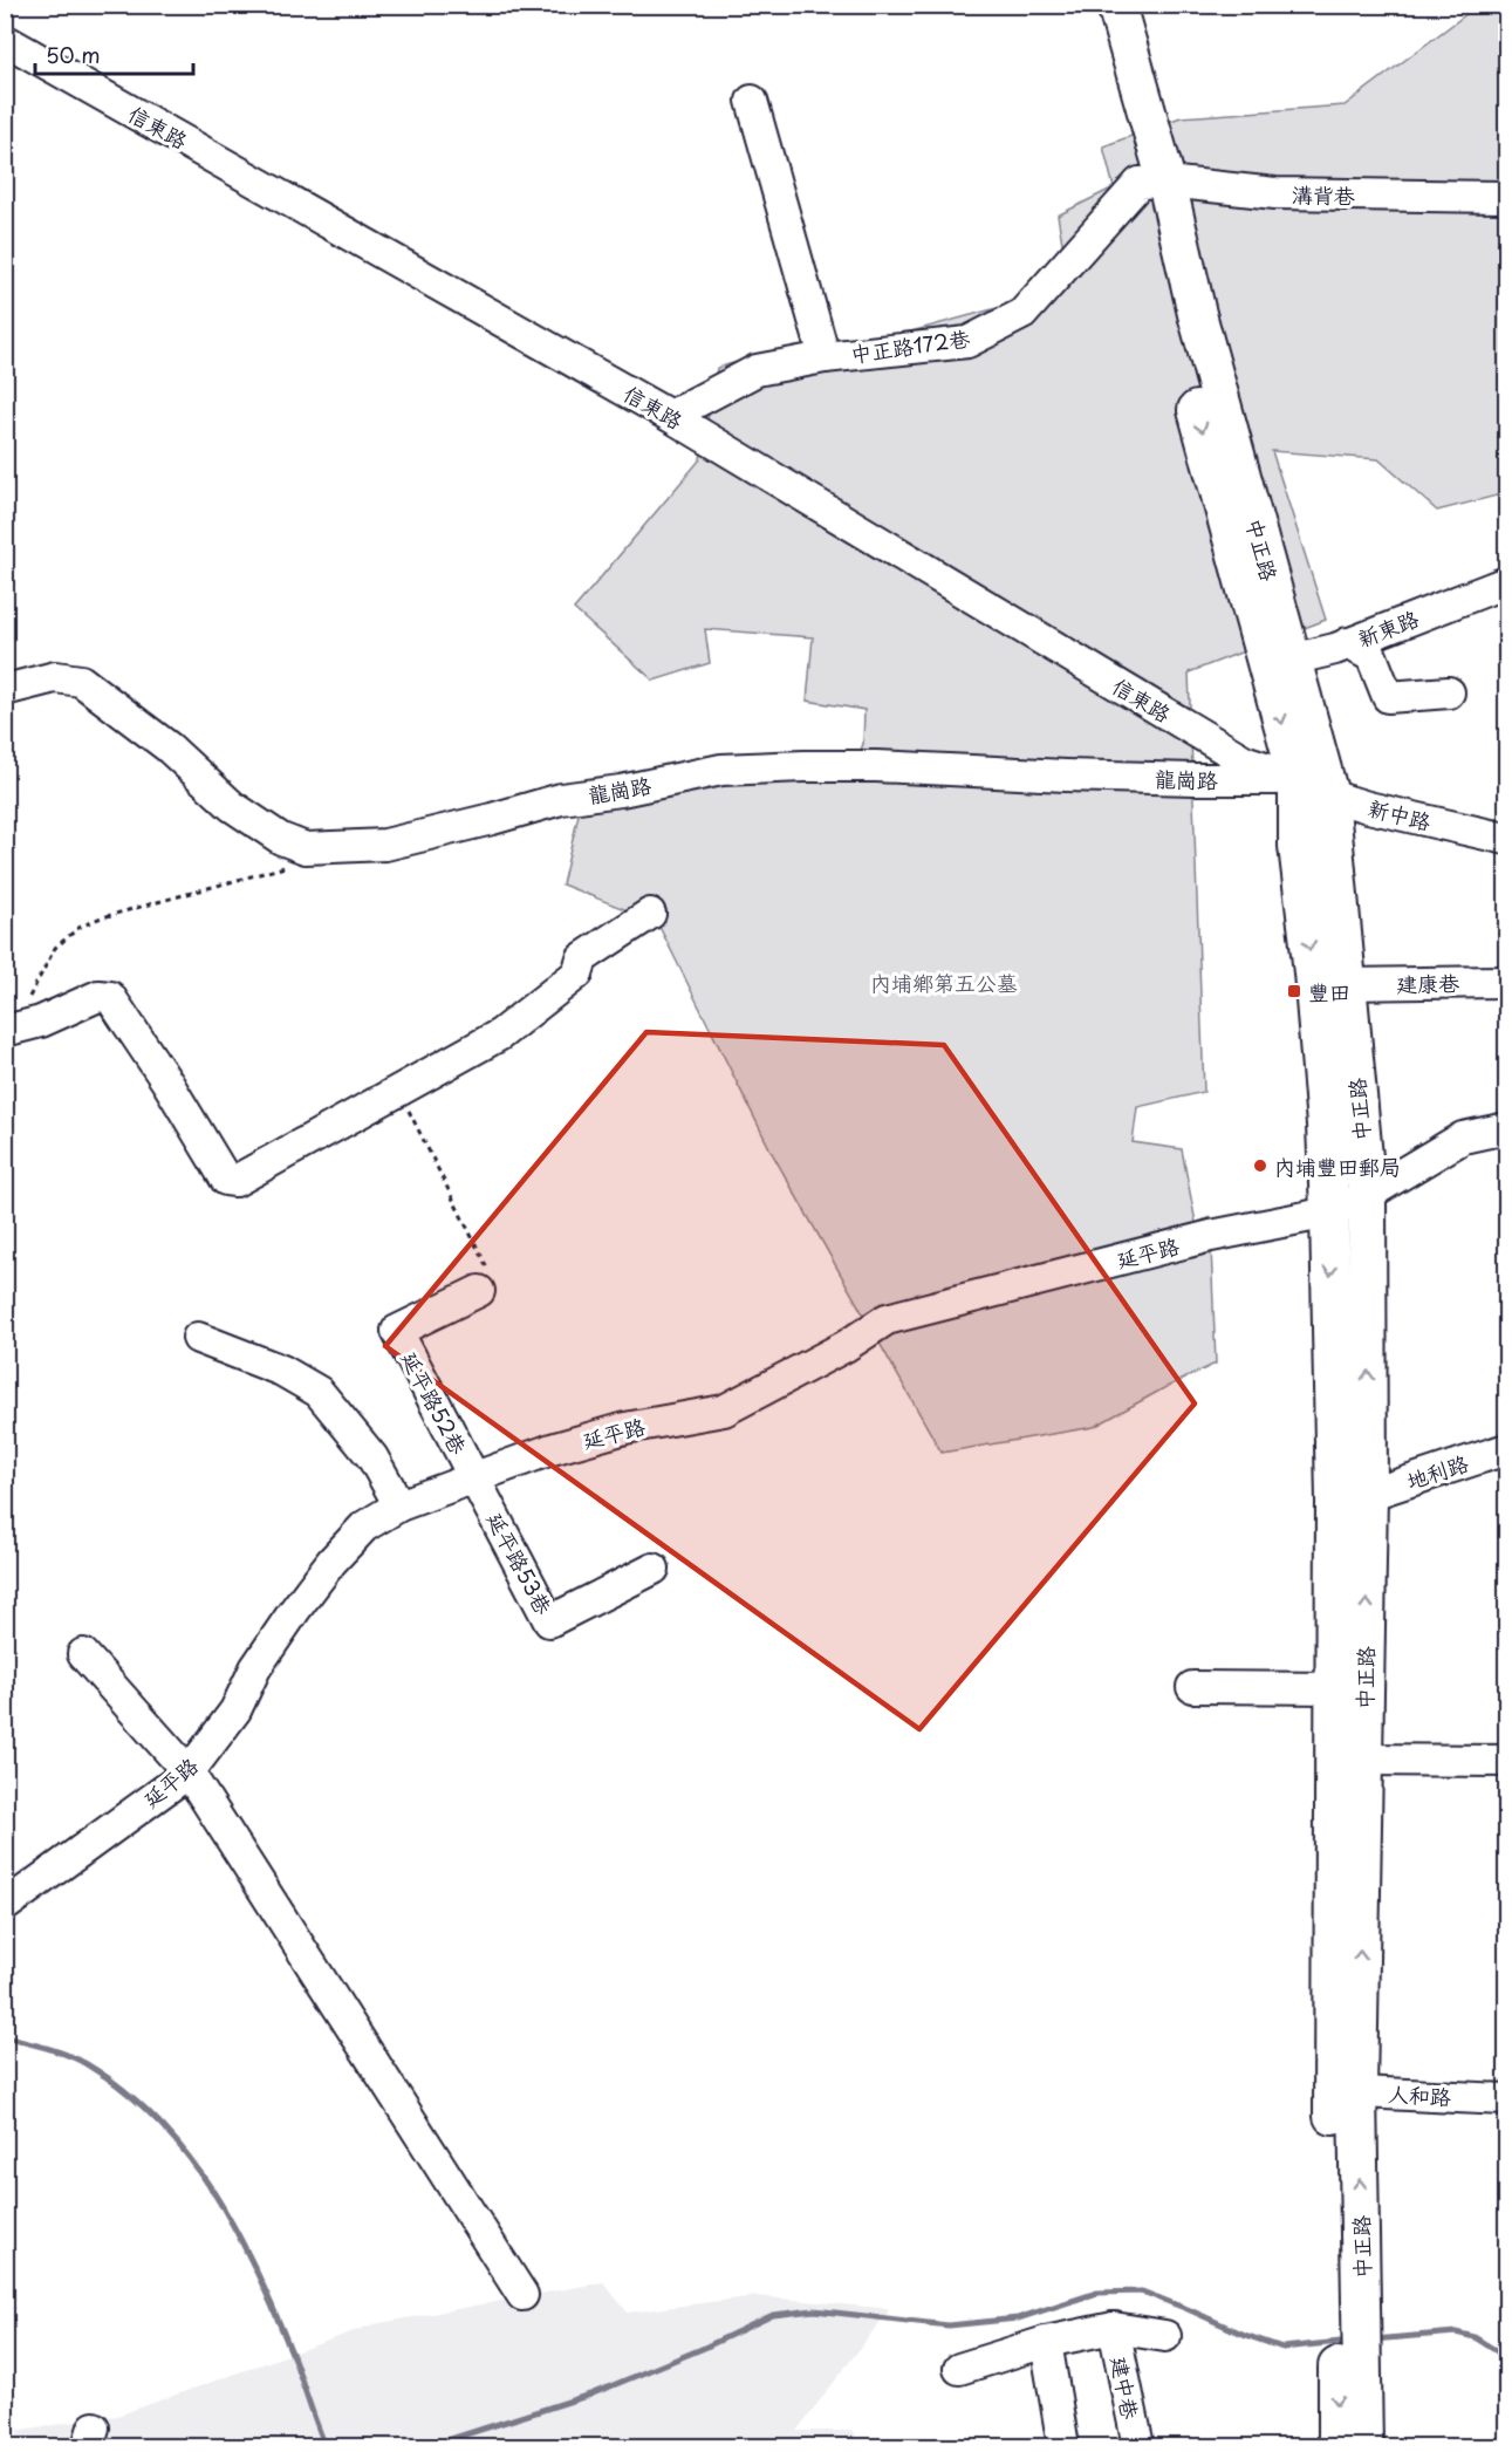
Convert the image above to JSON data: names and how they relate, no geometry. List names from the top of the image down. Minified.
{"streets":{"main road":["中正路"],"street":["信東路","溝背巷","中正路172巷","新東路","龍崗路","新中路","建康巷","延平路","延平路52巷","地利路","延平路53巷","人和路","建中巷"]},"crossings":[["信東路","中正路172巷"],["信東路","中正路"],["信東路","龍崗路"],["信東路","新中路"],["溝背巷","中正路172巷"],["溝背巷","中正路"],["中正路172巷","中正路"],["中正路","新東路"],["中正路","龍崗路"],["中正路","新中路"],["中正路","建康巷"],["中正路","延平路"],["中正路","地利路"],["中正路","人和路"],["龍崗路","新中路"],["延平路","延平路52巷"],["延平路","延平路53巷"],["延平路52巷","延平路53巷"]],"parks":["內埔鄉第五公墓"],"places":{"transit":["豐田"],"other":["內埔豐田郵局"]},"scale_bar":"50 m"}
